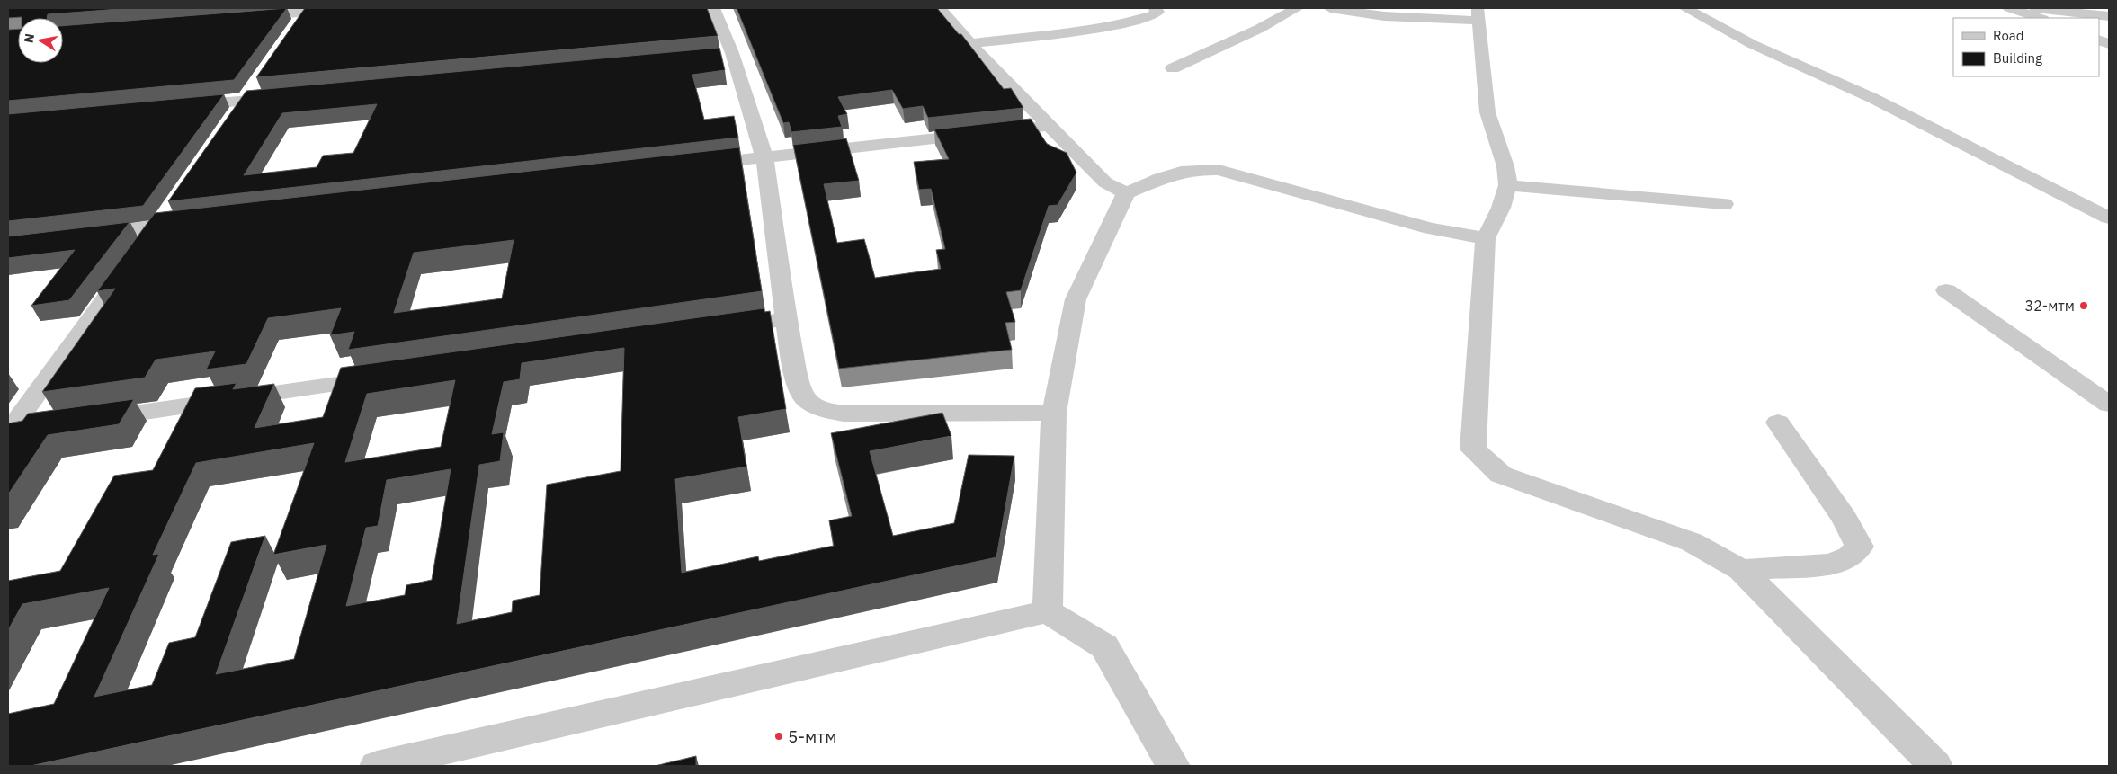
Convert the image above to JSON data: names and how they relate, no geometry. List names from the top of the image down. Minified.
{"places":["32-мтм","5-мтм"],"legend":["Road","Building"],"north":"left"}
